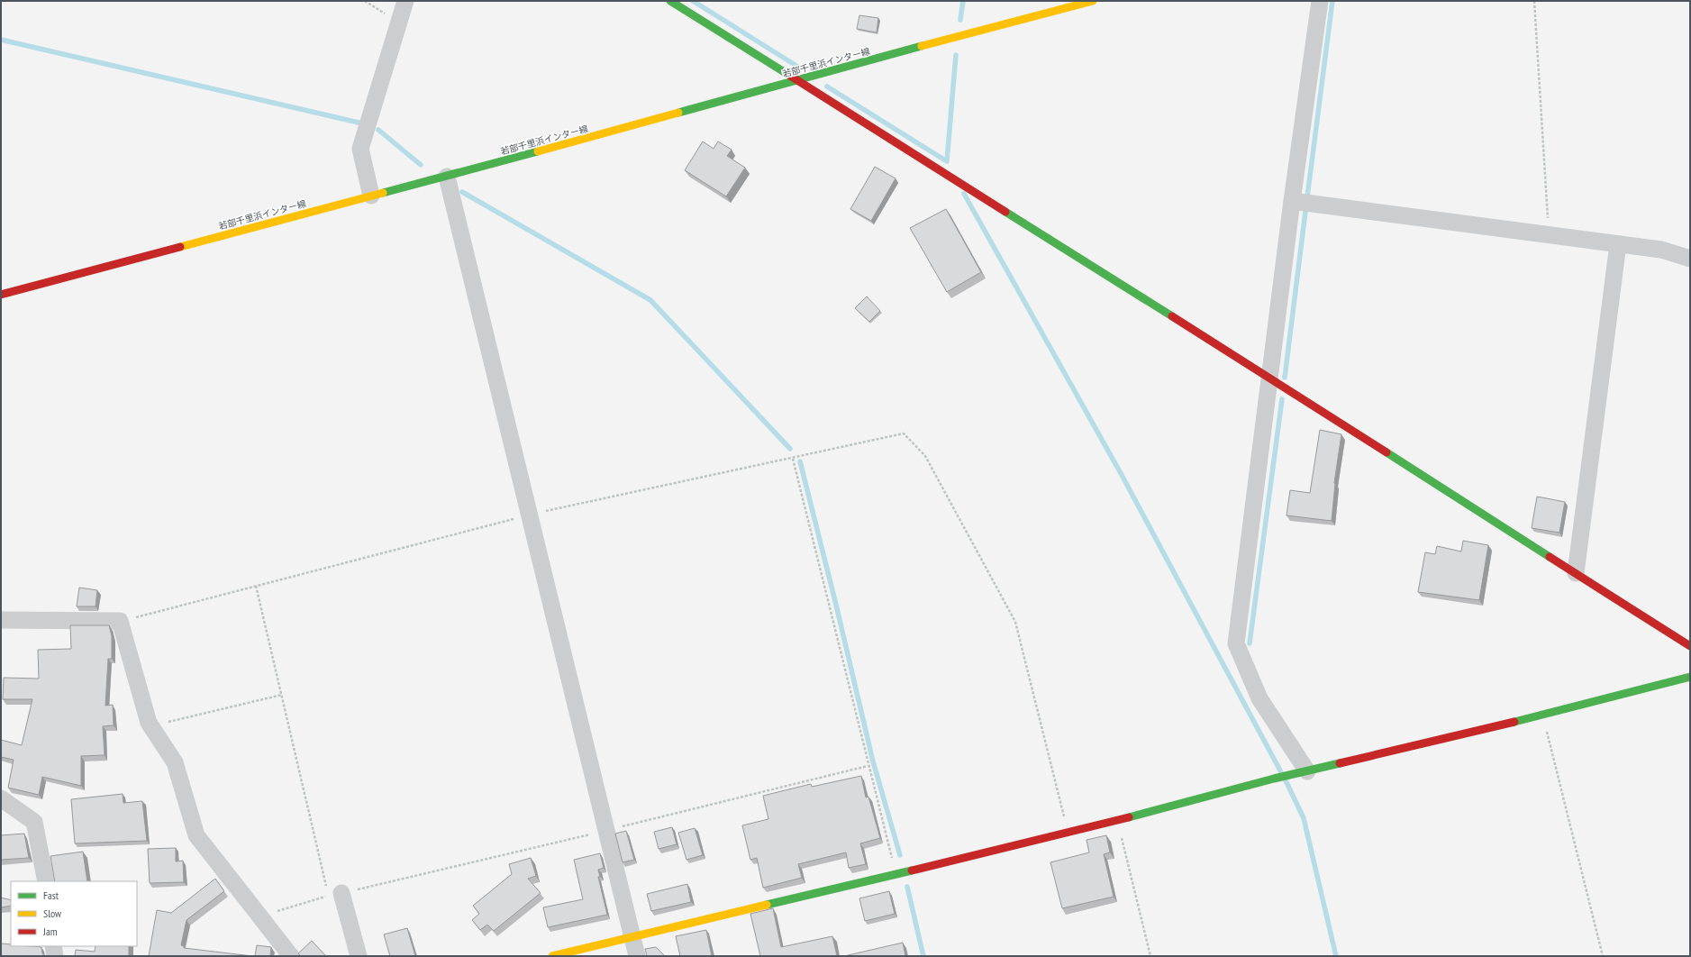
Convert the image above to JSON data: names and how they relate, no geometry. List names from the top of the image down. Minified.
{"streets":{"street":["若部千里浜インター線"]},"legend":["Fast","Slow","Jam"]}
